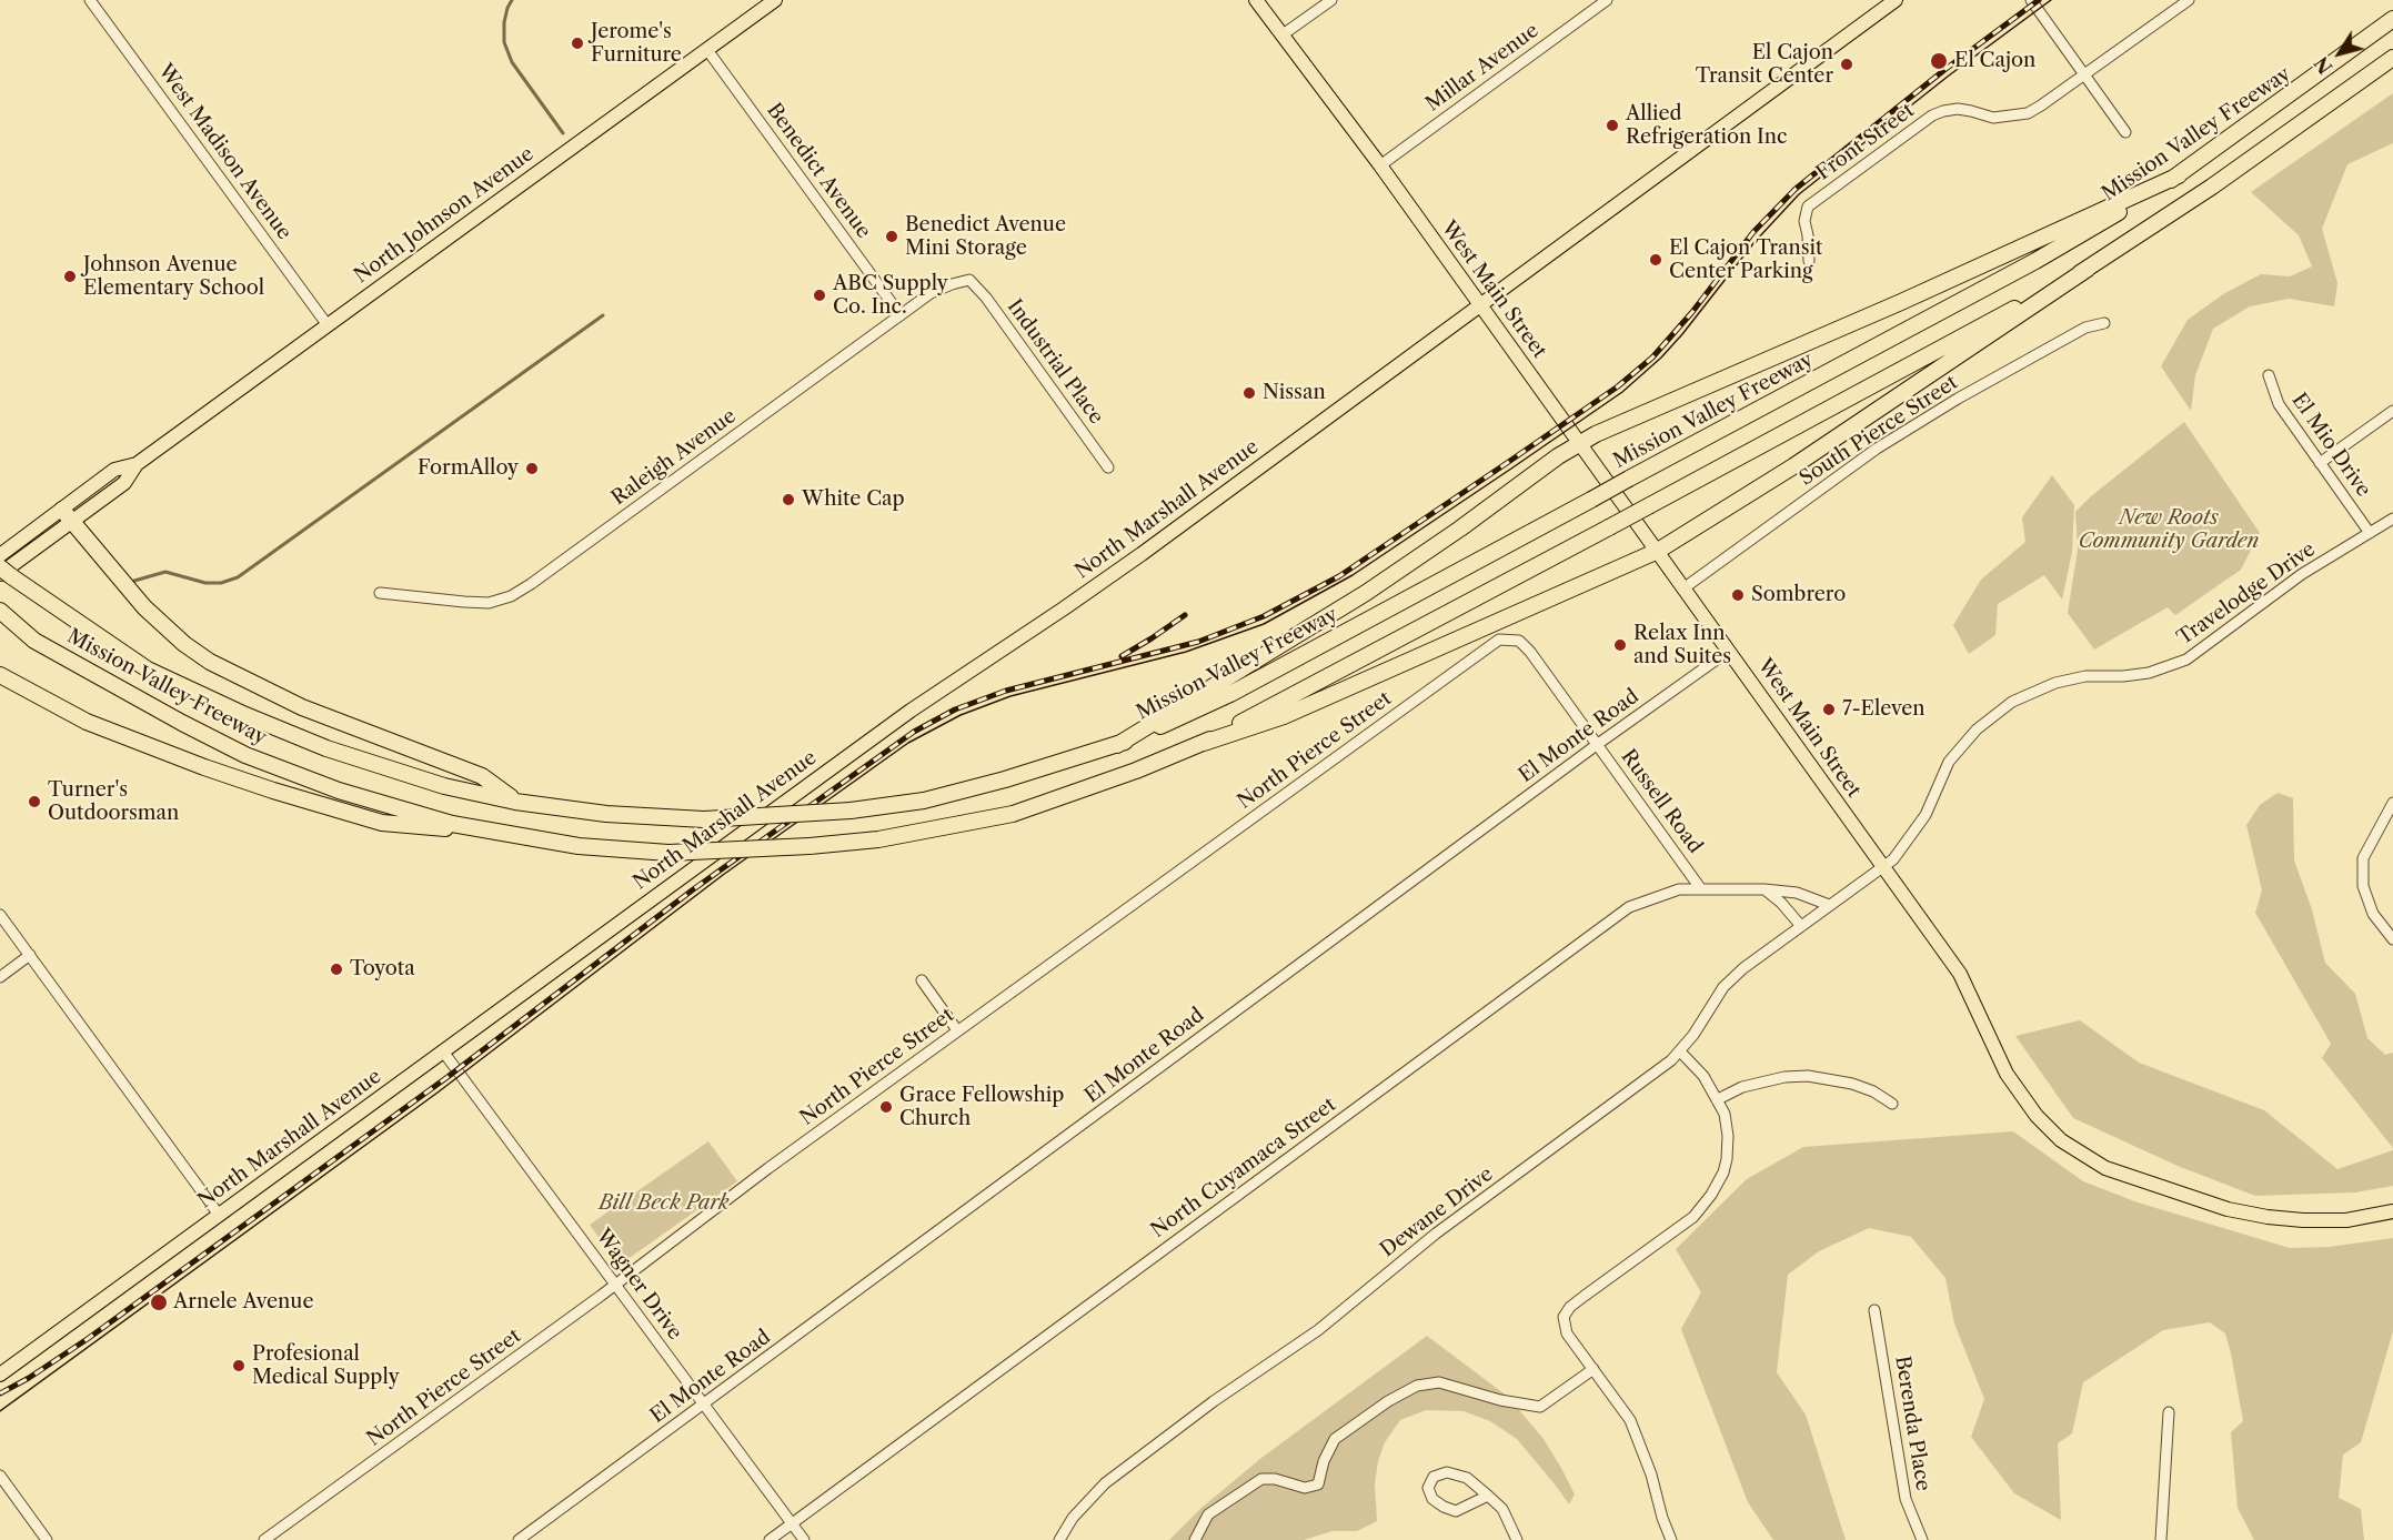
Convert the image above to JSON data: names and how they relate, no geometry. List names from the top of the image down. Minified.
{"streets":{"highway":["Mission Valley Freeway"],"main road":["North Johnson Avenue","West Main Street","North Marshall Avenue"],"street":["Millar Avenue","Front Street","West Madison Avenue","Benedict Avenue","Industrial Place","South Pierce Street","El Mio Drive","Raleigh Avenue","Travelodge Drive","El Monte Road","North Pierce Street","Russell Road","North Cuyamaca Street","Dewane Drive","Wagner Drive","Berenda Place"]},"crossings":[["Millar Avenue","West Main Street"],["Mission Valley Freeway","North Johnson Avenue"],["West Madison Avenue","North Johnson Avenue"],["Benedict Avenue","North Johnson Avenue"],["Benedict Avenue","Raleigh Avenue"],["West Main Street","South Pierce Street"],["West Main Street","North Marshall Avenue"],["West Main Street","Travelodge Drive"],["West Main Street","El Monte Road"],["Industrial Place","Raleigh Avenue"],["El Mio Drive","Travelodge Drive"],["North Marshall Avenue","Wagner Drive"],["El Monte Road","Russell Road"],["El Monte Road","Wagner Drive"],["North Pierce Street","Russell Road"],["North Pierce Street","Wagner Drive"],["Russell Road","North Cuyamaca Street"],["North Cuyamaca Street","Dewane Drive"],["North Cuyamaca Street","Wagner Drive"]],"parks":["New Roots Community Garden","Bill Beck Park"],"places":["Jerome's Furniture","El Cajon","El Cajon Transit Center","Allied Refrigeration Inc","Benedict Avenue Mini Storage","El Cajon Transit Center Parking","Johnson Avenue Elementary School","ABC Supply Co. Inc.","Nissan","FormAlloy","White Cap","Sombrero","Relax Inn and Suites","7-Eleven","Turner's Outdoorsman","Toyota","Grace Fellowship Church","Arnele Avenue","Profesional Medical Supply"],"north":"bottom left"}
